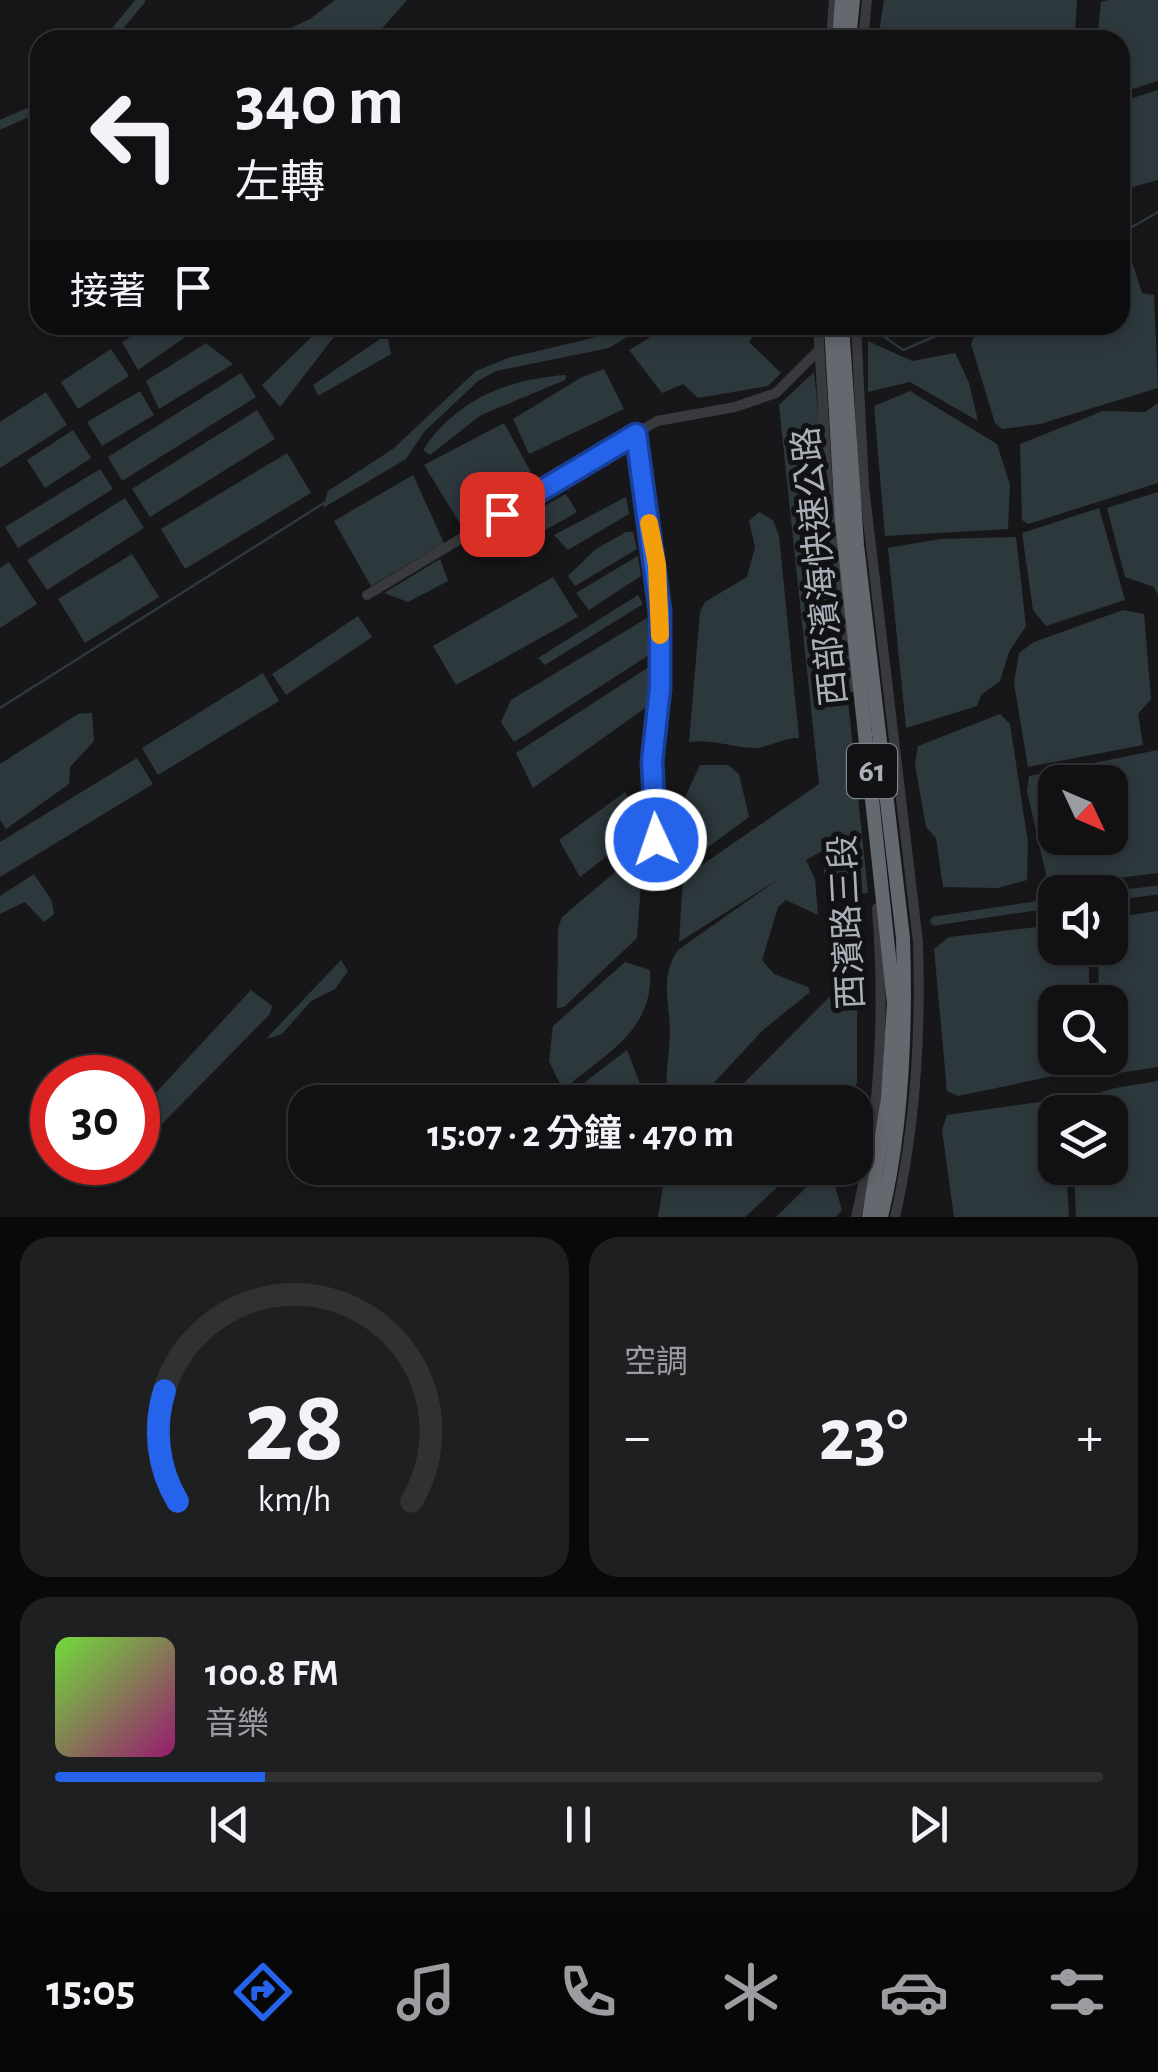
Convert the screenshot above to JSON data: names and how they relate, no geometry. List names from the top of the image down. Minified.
{"streets":{"highway":["西部濱海快速公路","61"],"street":["西濱路三段"]},"north":"bottom right","page":{"turn":["340 m","左轉"],"then":"接著","limit":"30","trip":"15:07 · 2 分鐘 · 470 m","tile":"空調","heat":["−","23°","+"],"song":["100.8 FM","音樂"],"tabs":"15:05","gauge":["28","km/h"]}}
